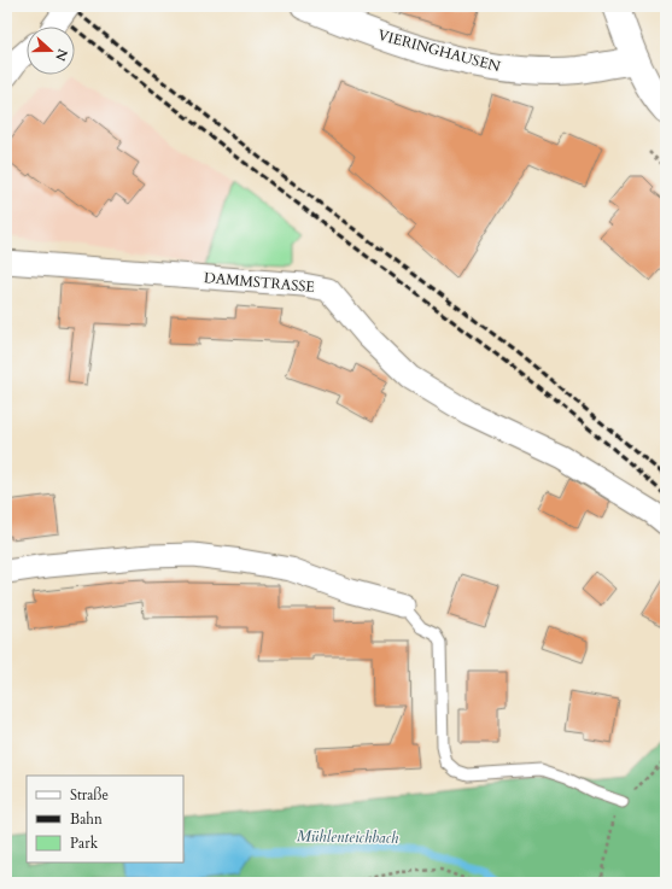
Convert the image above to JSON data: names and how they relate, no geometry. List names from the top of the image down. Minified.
{"streets":{"main road":["VIERINGHAUSEN"],"street":["DAMMSTRASSE"]},"water":["Mühlenteichbach"],"legend":["Straße","Bahn","Park"],"north":"right"}
